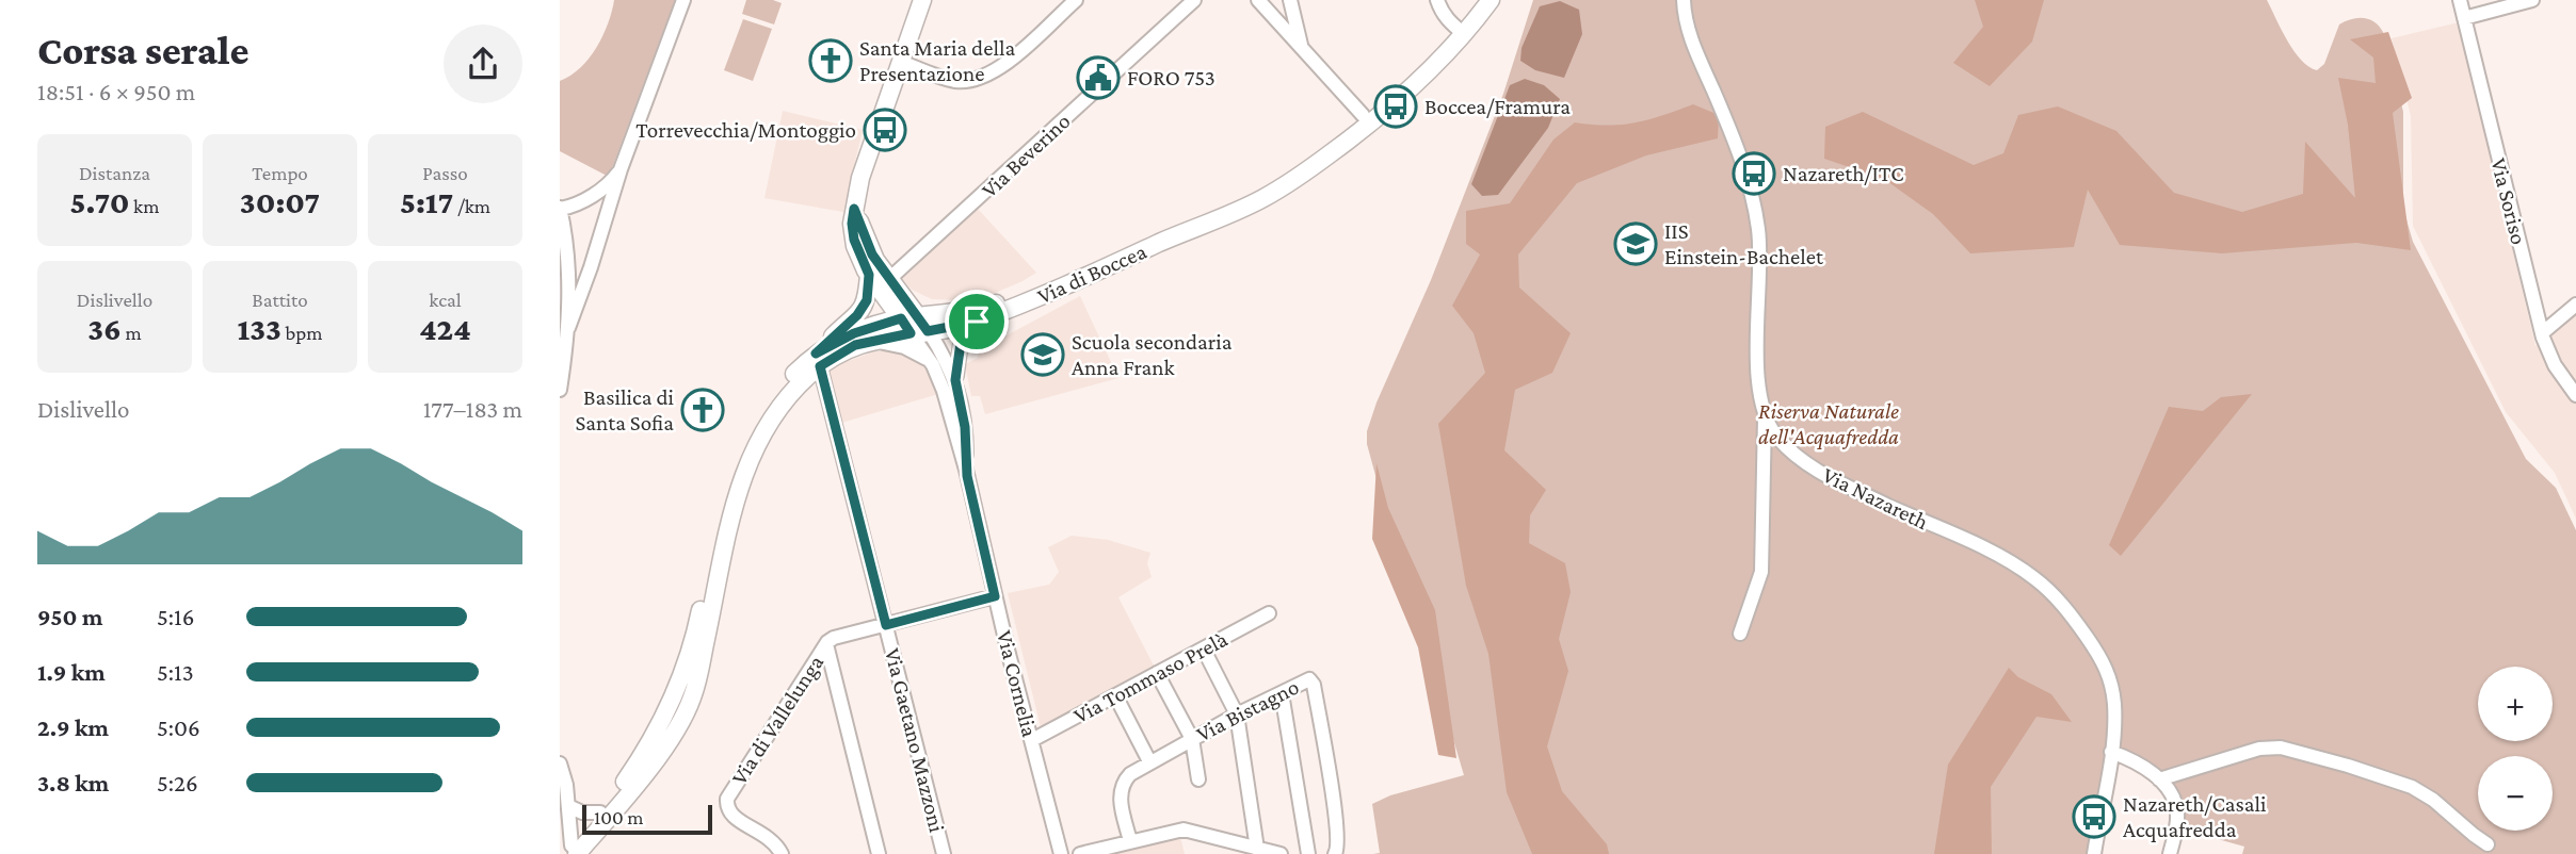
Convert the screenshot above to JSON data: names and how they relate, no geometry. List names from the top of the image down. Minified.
{"streets":{"main road":["Via di Boccea"],"street":["Via Beverino","Via Soriso","Via Nazareth","Via Tommaso Prelà","Via Cornelia","Via Bistagno","Via di Vallelunga","Via Gaetano Mazzoni"]},"crossings":[["Via di Boccea","Via Cornelia"],["Via di Boccea","Via Gaetano Mazzoni"],["Via Tommaso Prelà","Via Cornelia"],["Via Cornelia","Via di Vallelunga"],["Via di Vallelunga","Via Gaetano Mazzoni"]],"parks":["Riserva Naturale dell'Acquafredda"],"places":{"church":["Santa Maria della Presentazione","Basilica di Santa Sofia"],"public building":["FORO 753"],"bus stop":["Boccea/Framura","Torrevecchia/Montoggio","Nazareth/ITC","Nazareth/Casali Acquafredda"],"school or university":["IIS Einstein-Bachelet","Scuola secondaria Anna Frank"]},"scale_bar":"100 m","page":{"heading":["Corsa serale","18:51 · 6 × 950 m"],"stats":[["Distanza","5.70 km"],["Tempo","30:07"],["Passo","5:17 /km"],["Dislivello","36 m"],["Battito","133 bpm"],["kcal","424"]],"chart":["Dislivello","177–183 m"],"list":[{"name":"950 m","note":"5:16"},{"name":"1.9 km","note":"5:13"},{"name":"2.9 km","note":"5:06"},{"name":"3.8 km","note":"5:26"}],"map_buttons":["+","−"],"scale":"100 m"}}
